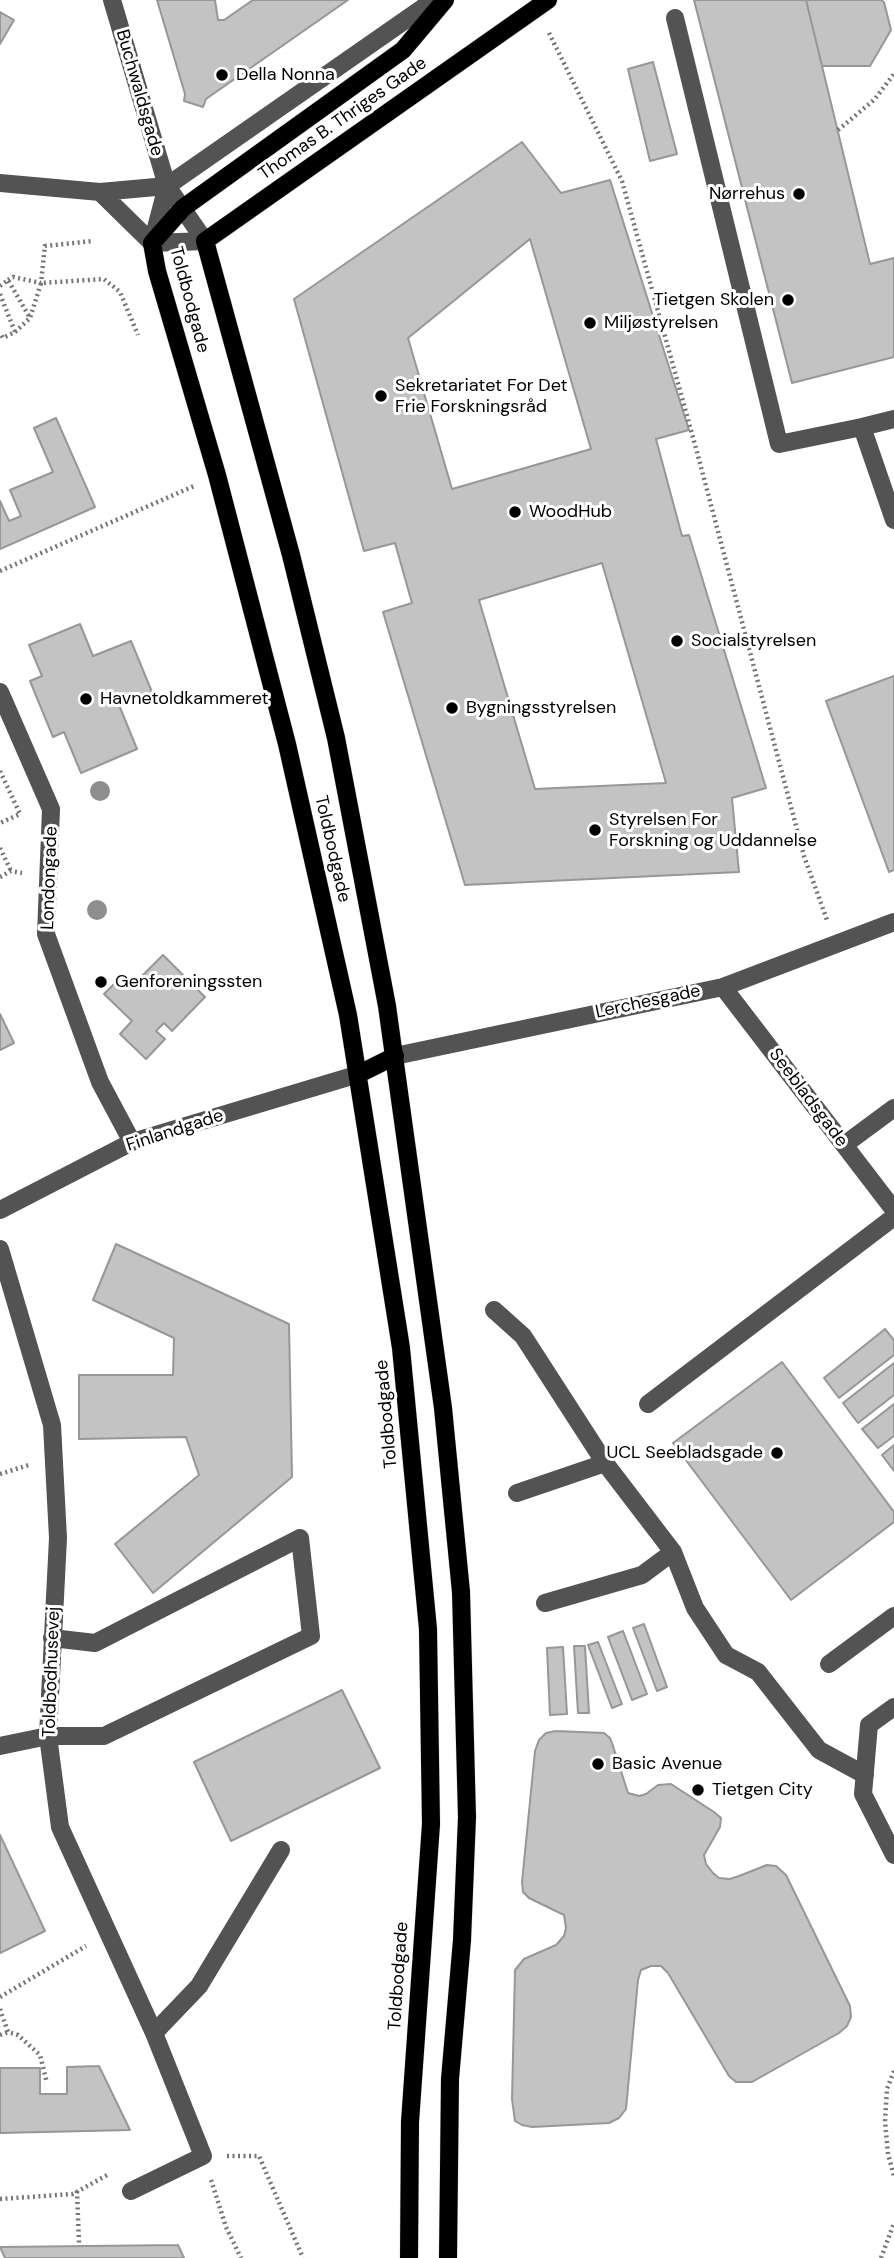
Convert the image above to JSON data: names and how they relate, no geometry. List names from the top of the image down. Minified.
{"streets":{"main road":["Thomas B. Thriges Gade","Toldbodgade"],"street":["Buchwaldsgade","Londongade","Lerchesgade","Seebladsgade","Finlandgade","Toldbodhusevej"]},"crossings":[["Buchwaldsgade","Toldbodgade"],["Thomas B. Thriges Gade","Toldbodgade"],["Toldbodgade","Lerchesgade"],["Toldbodgade","Finlandgade"],["Londongade","Finlandgade"],["Lerchesgade","Seebladsgade"]],"places":["Della Nonna","Nørrehus","Tietgen Skolen","Miljøstyrelsen","Sekretariatet For Det Frie Forskningsråd","WoodHub","Socialstyrelsen","Havnetoldkammeret","Bygningsstyrelsen","Styrelsen For Forskning og Uddannelse","Genforeningssten","UCL Seebladsgade","Basic Avenue","Tietgen City"]}
